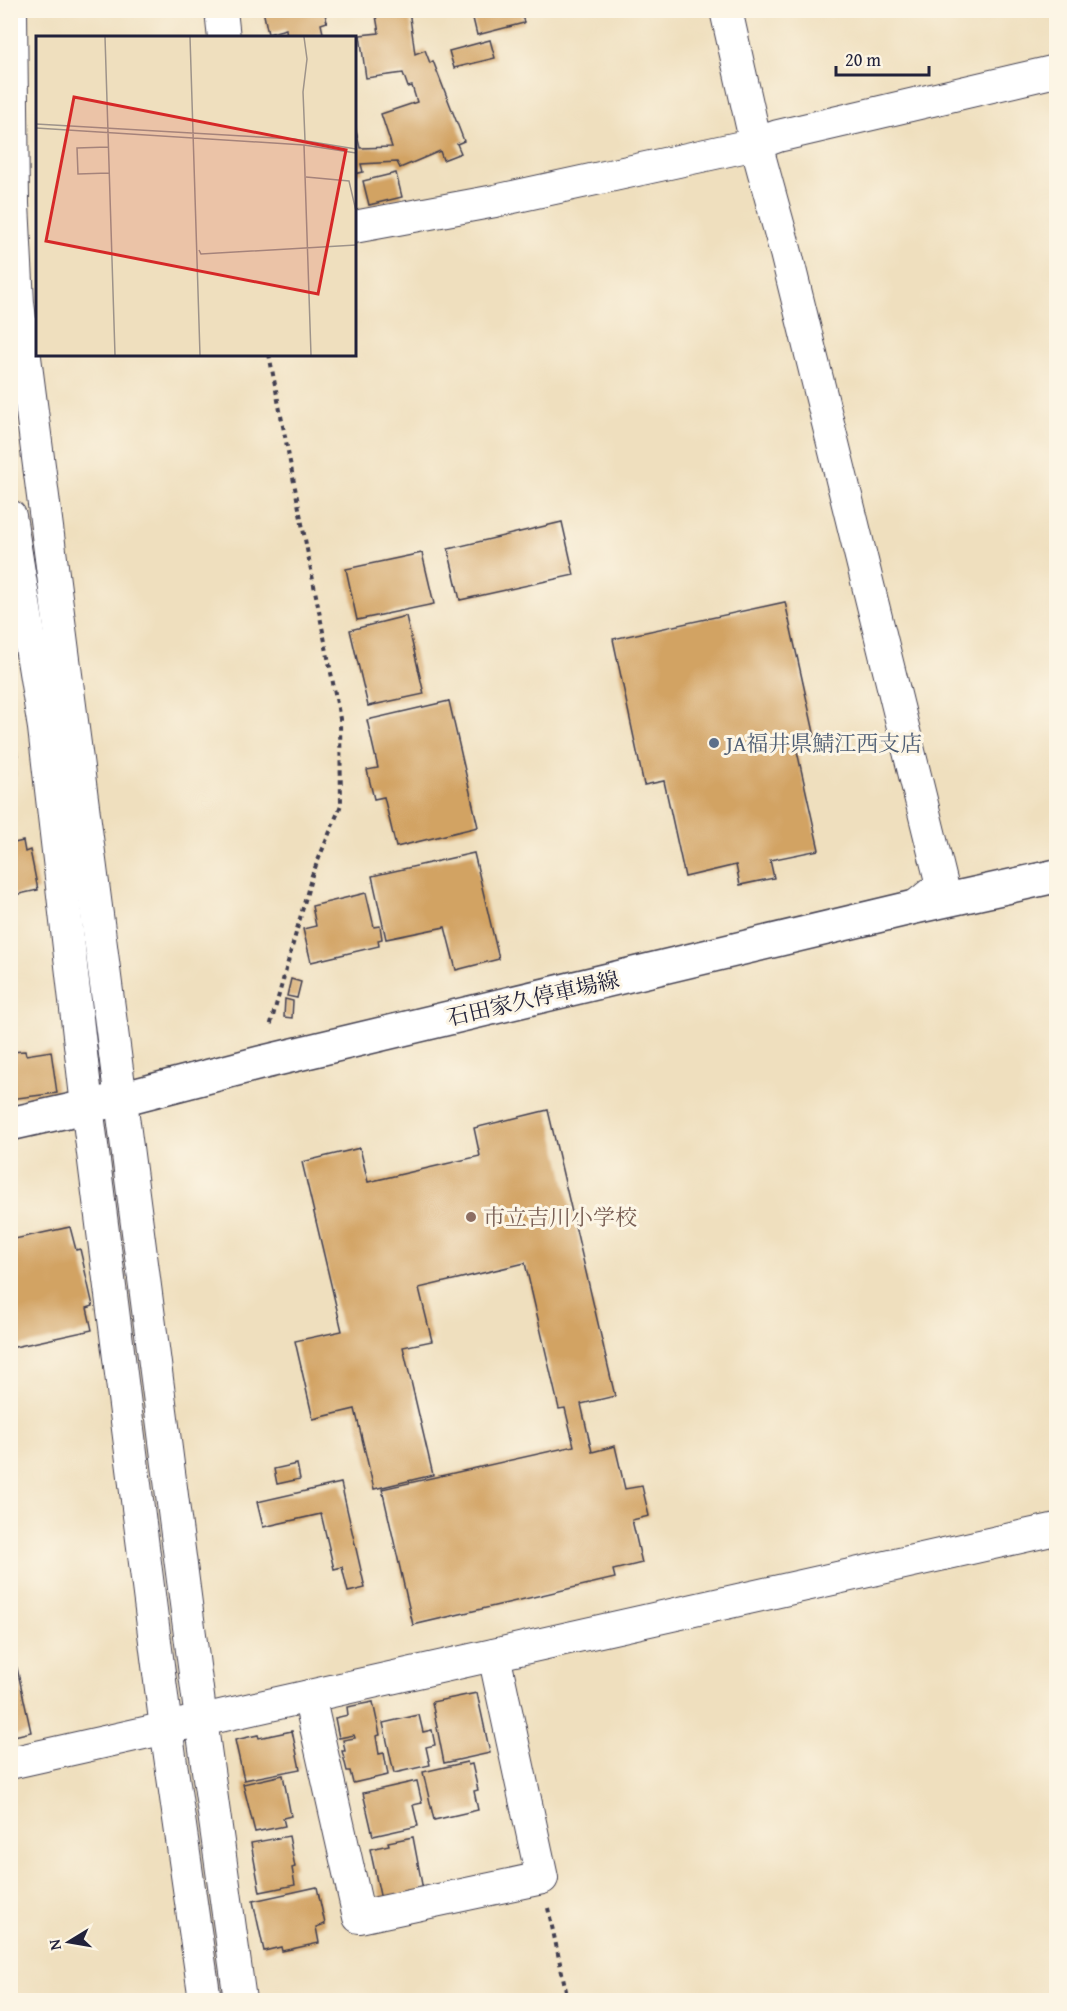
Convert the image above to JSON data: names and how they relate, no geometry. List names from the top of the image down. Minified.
{"streets":{"main road":["石田家久停車場線"]},"places":["JA福井県鯖江西支店","市立吉川小学校"],"scale_bar":"20 m","north":"left"}
